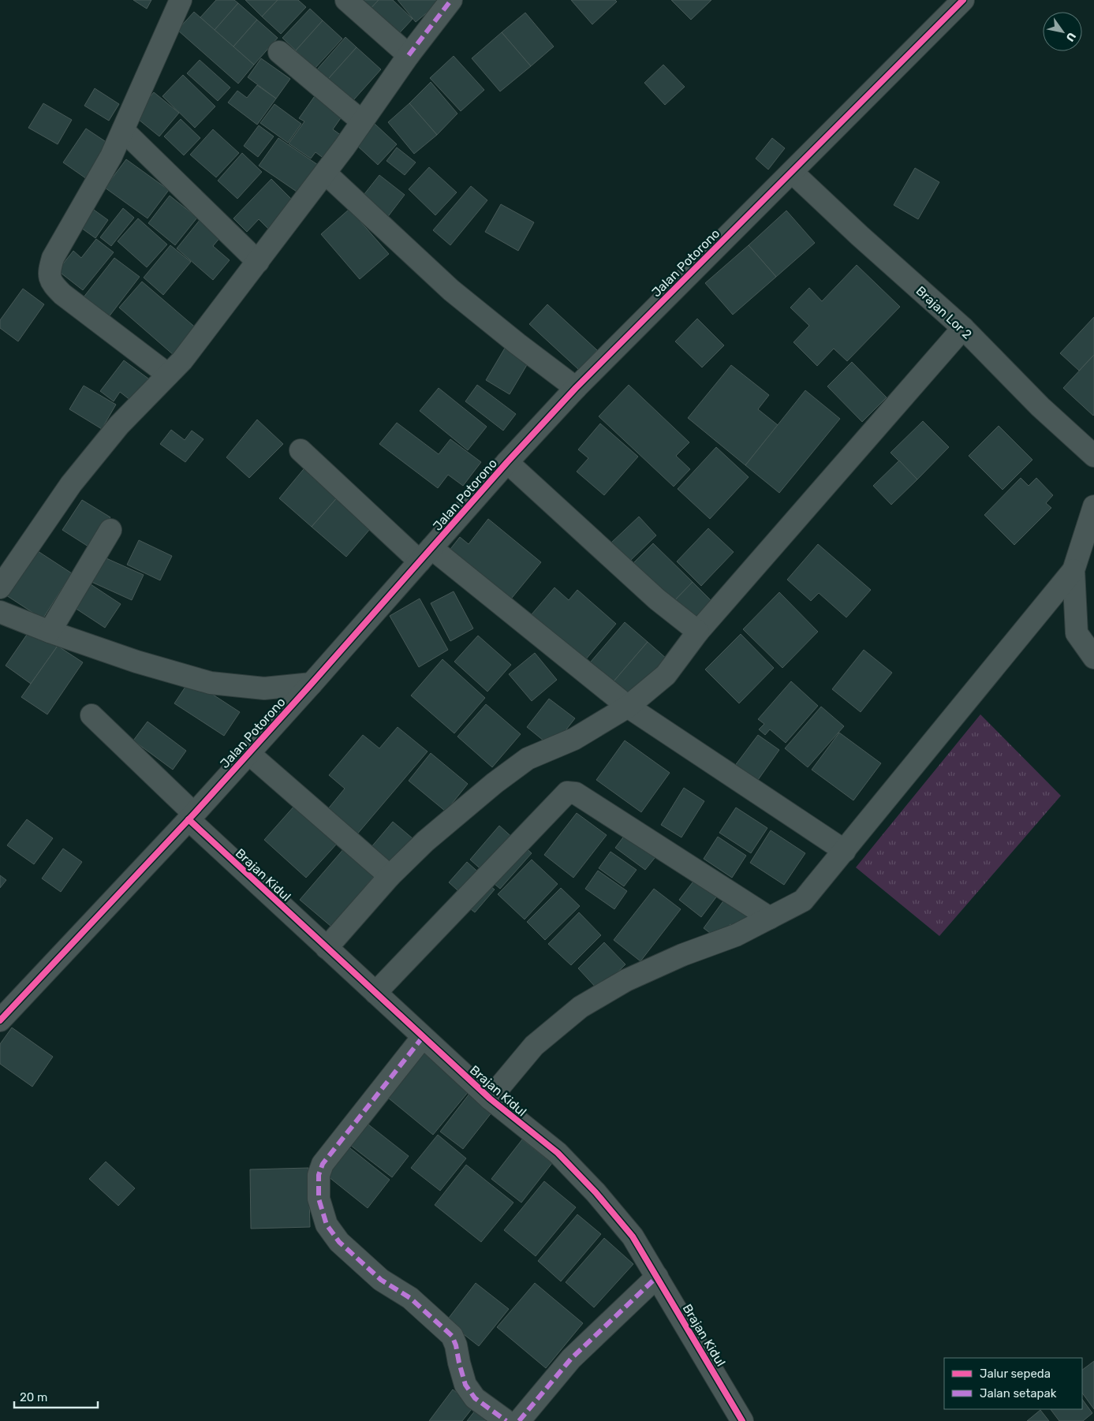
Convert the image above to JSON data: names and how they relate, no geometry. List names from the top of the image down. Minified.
{"streets":{"street":["Jalan Potorono","Brajan Lor 2","Brajan Kidul"]},"crossings":[["Jalan Potorono","Brajan Lor 2"],["Jalan Potorono","Brajan Kidul"]],"legend":["Jalur sepeda","Jalan setapak"],"scale_bar":"20 m","north":"bottom right"}
